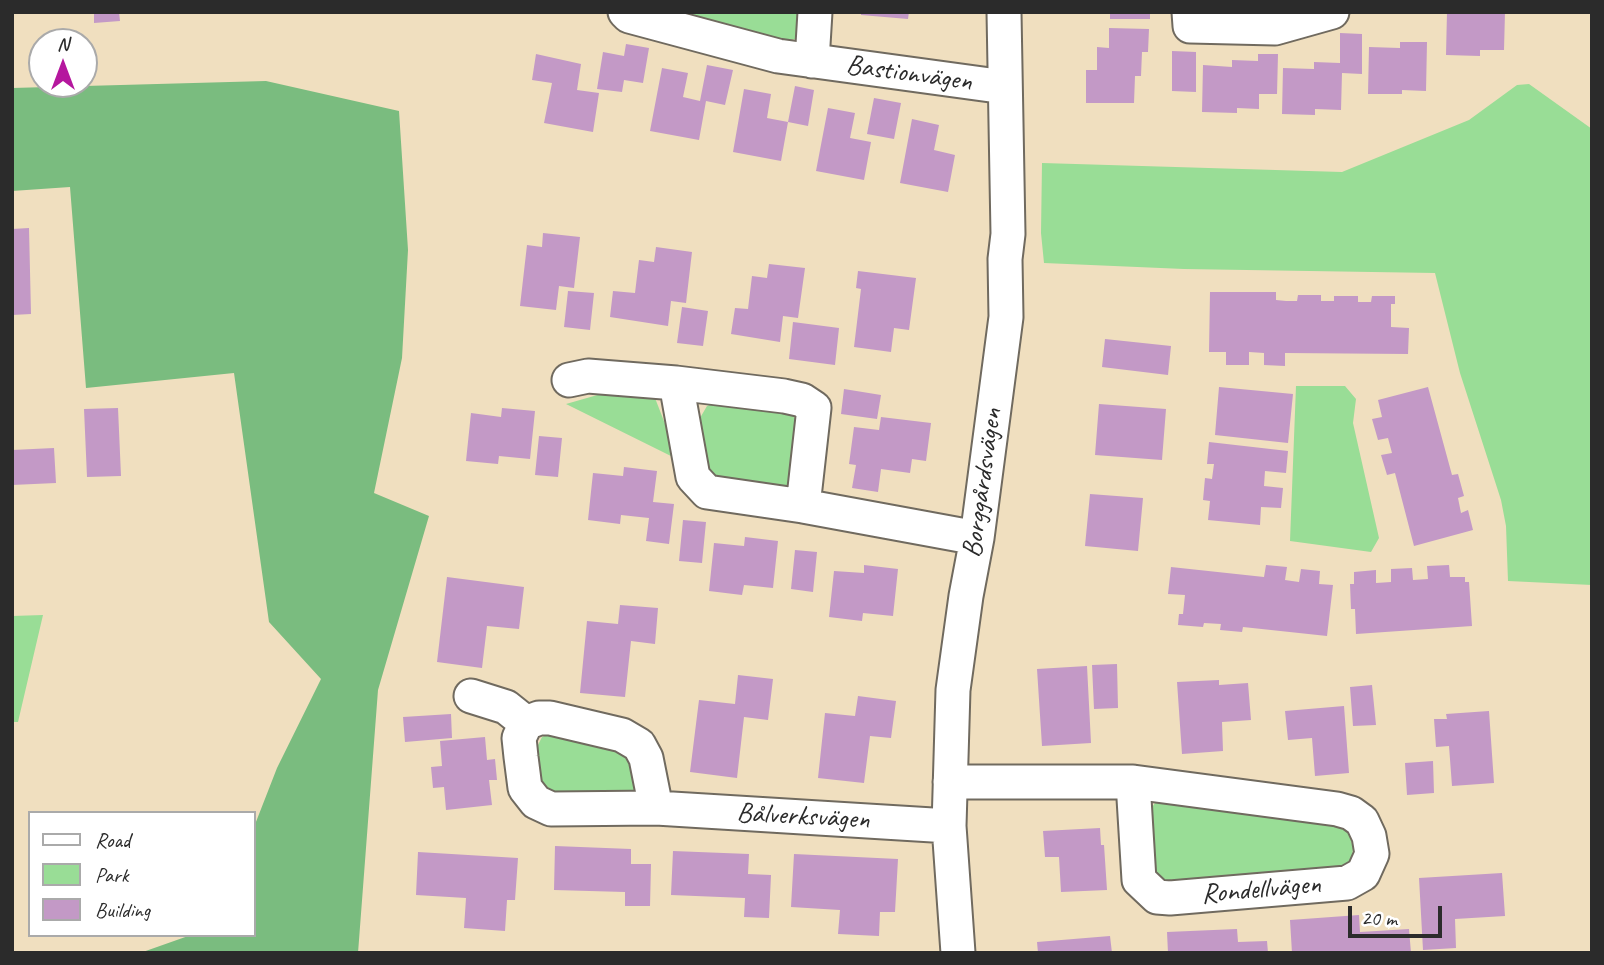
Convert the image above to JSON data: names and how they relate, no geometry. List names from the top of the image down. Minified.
{"streets":{"street":["Bastionvägen","Borggårdsvägen","Bålverksvägen","Rondellvägen"]},"crossings":[["Bastionvägen","Borggårdsvägen"],["Borggårdsvägen","Bålverksvägen"],["Borggårdsvägen","Rondellvägen"]],"legend":["Road","Park","Building"],"scale_bar":"20 m","north":"top"}
